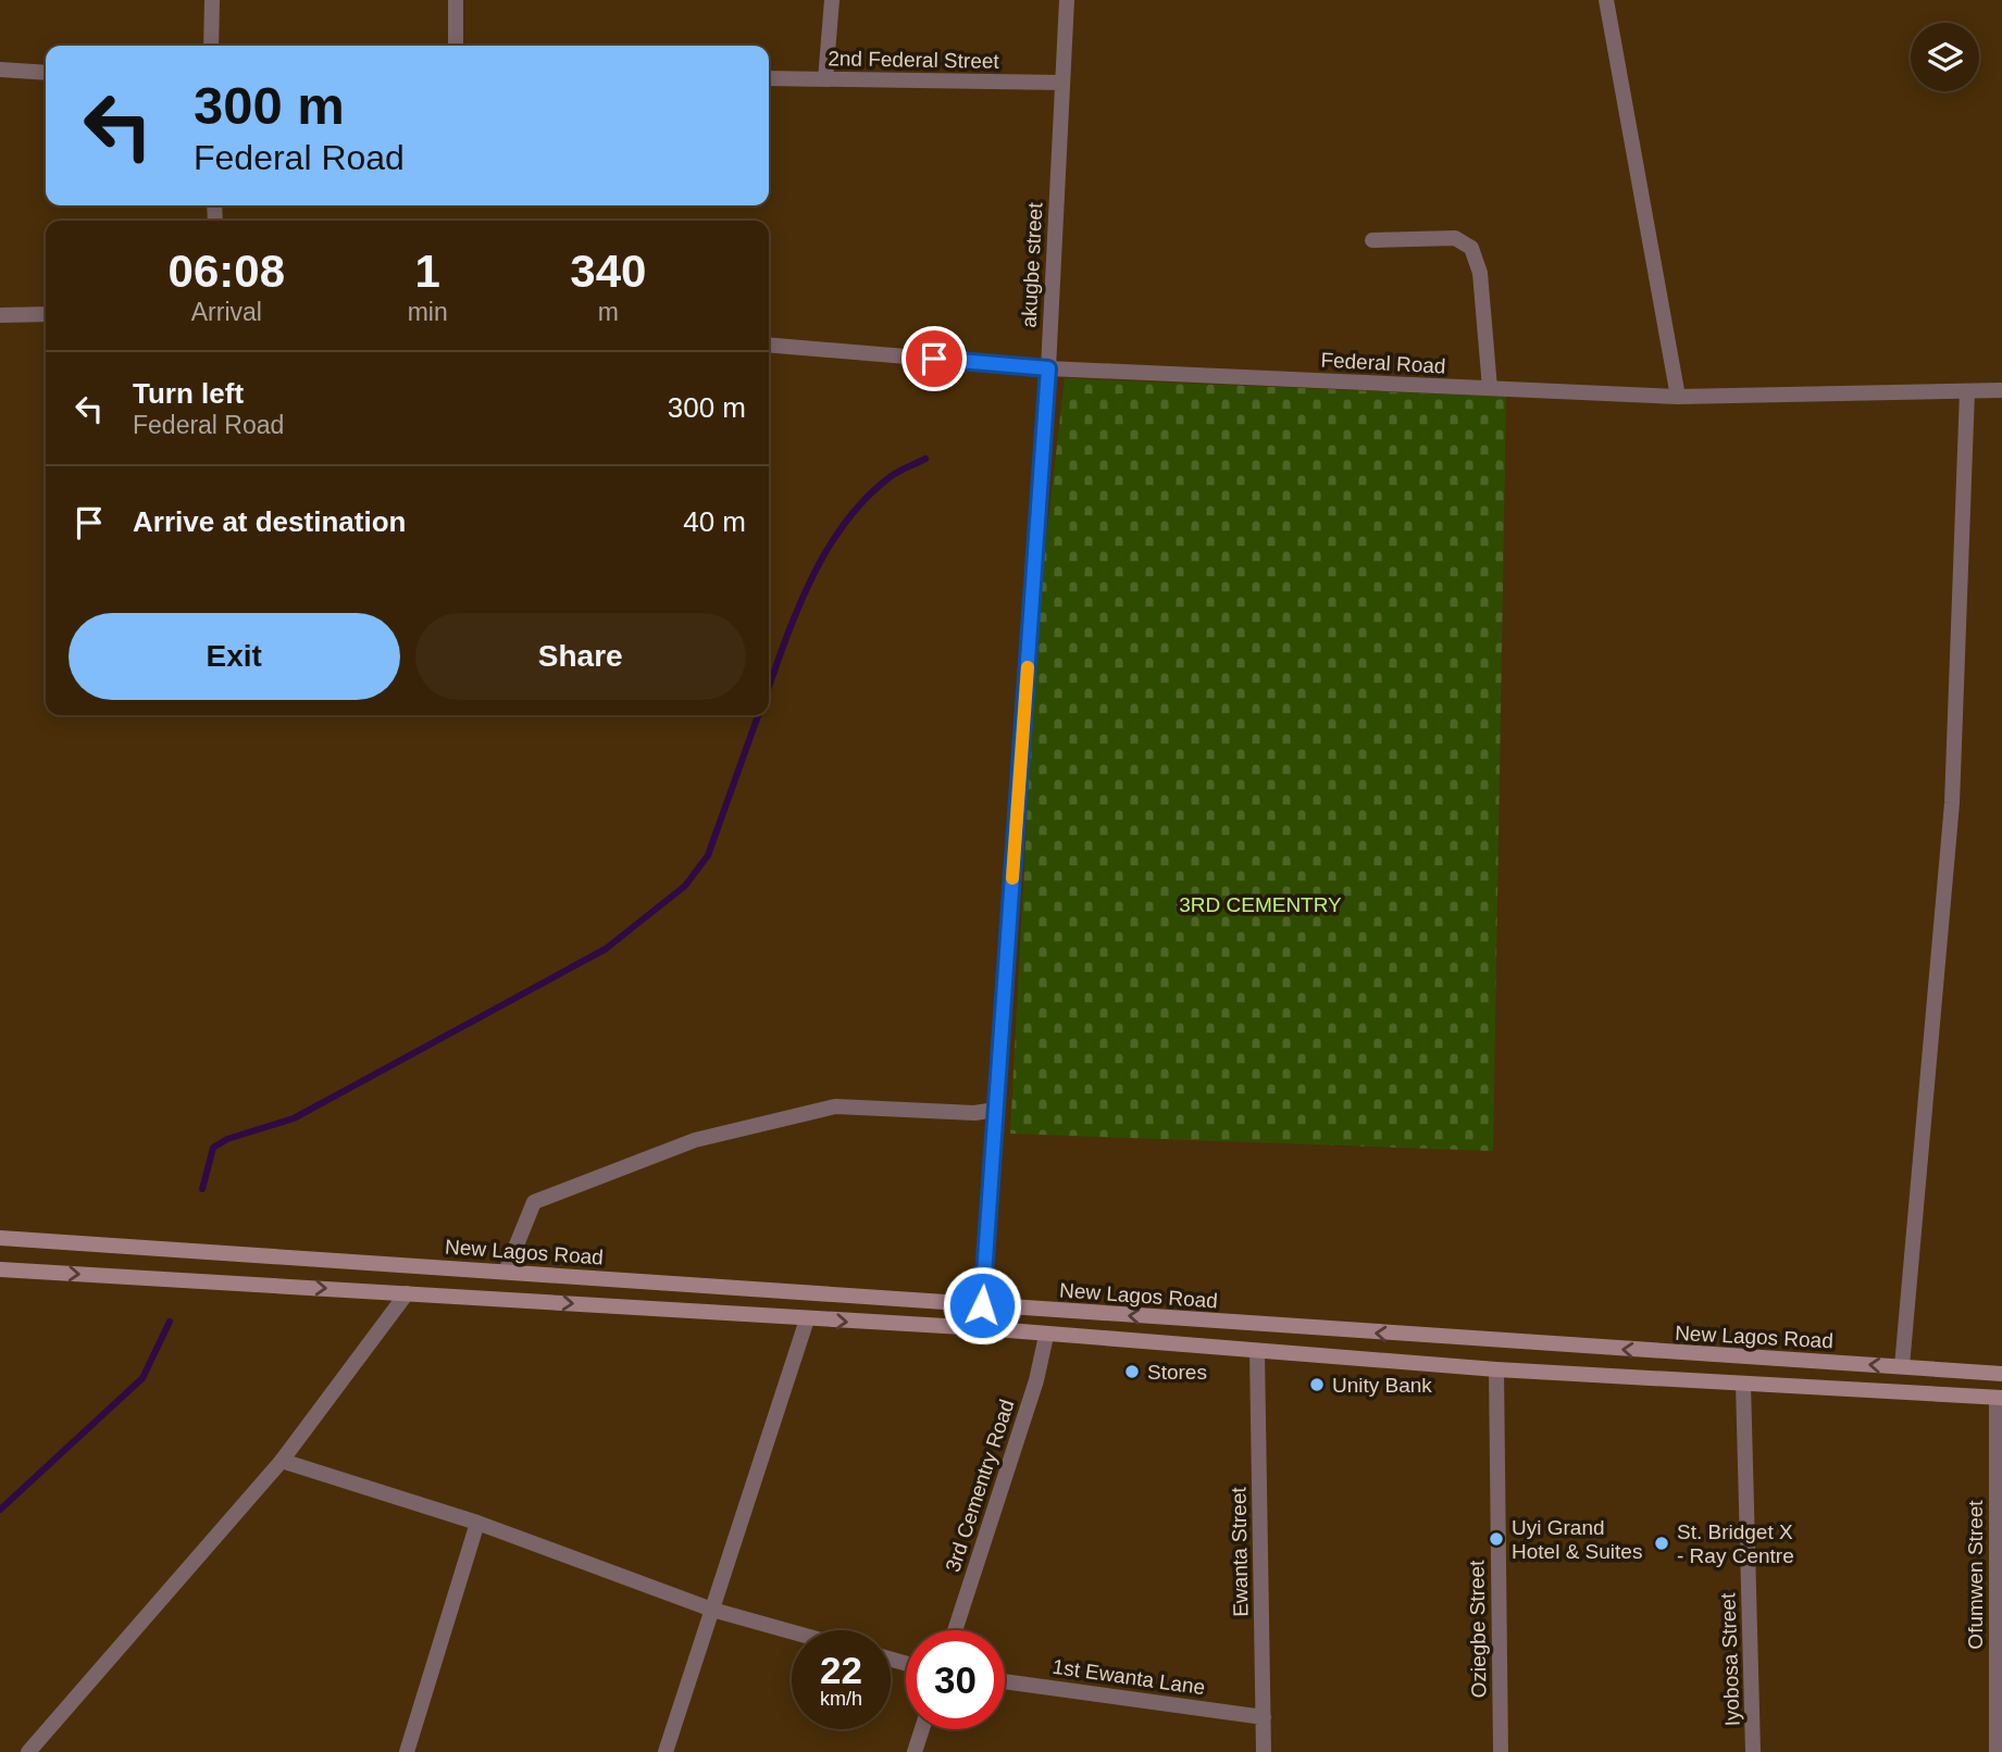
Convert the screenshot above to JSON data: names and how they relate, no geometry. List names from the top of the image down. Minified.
{"streets":{"main road":["New Lagos Road"],"street":["2nd Federal Street","akugbe street","Federal Road","3rd Cementry Road","Ewanta Street","Ofumwen Street","Oziegbe Street","Iyobosa Street","1st Ewanta Lane"]},"crossings":[["2nd Federal Street","akugbe street"],["akugbe street","Federal Road"],["akugbe street","New Lagos Road"],["Ewanta Street","1st Ewanta Lane"]],"parks":["3RD CEMENTRY"],"places":["Stores","Unity Bank","Uyi Grand Hotel & Suites","St. Bridget X - Ray Centre"],"page":{"turn":["300 m","Federal Road"],"eta":["06:08","Arrival","1","min","340","m"],"list":[{"name":"Turn left","note":"Federal Road","value":"300 m"},{"name":"Arrive at destination","value":"40 m"}],"buttons":["Exit","Share"],"speed":"22 km/h","limit":"30"}}
